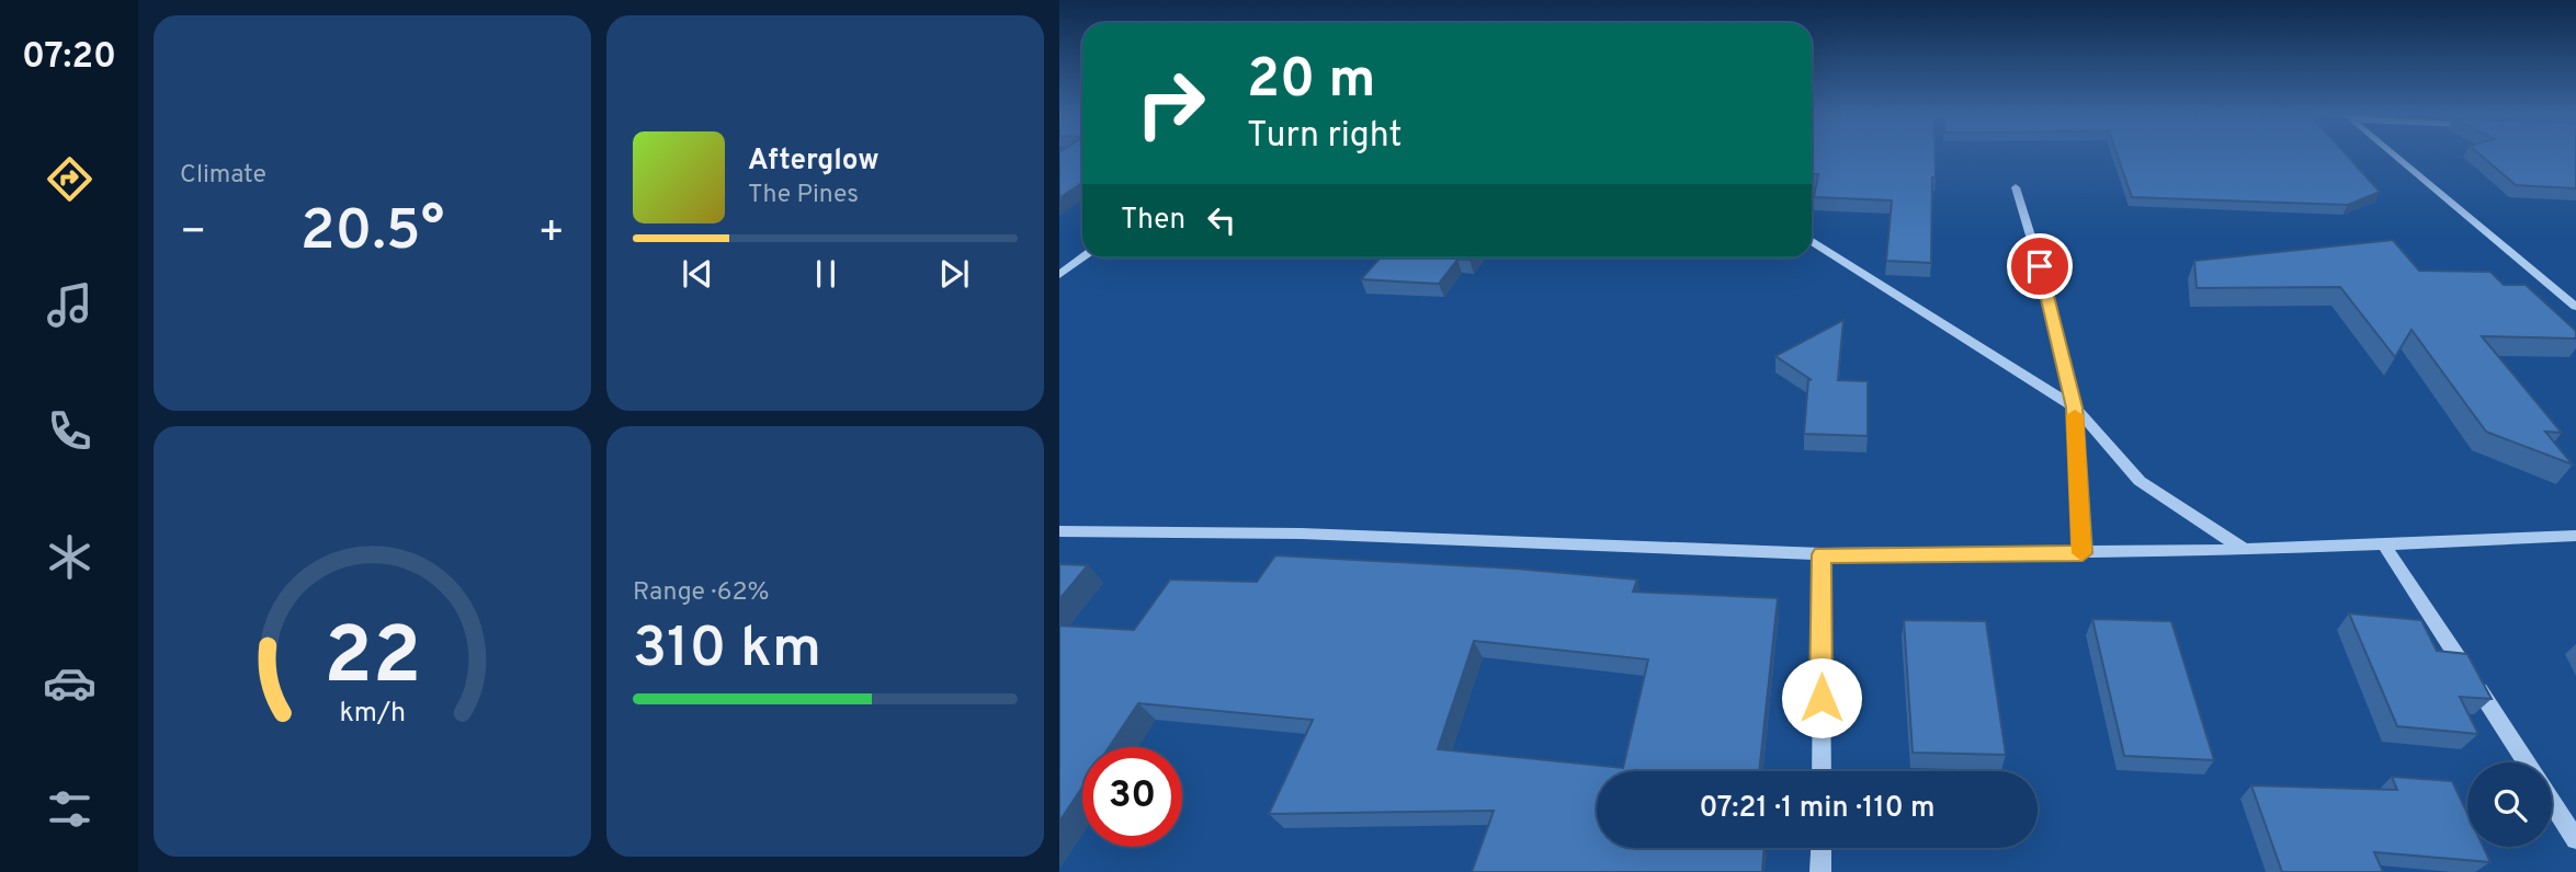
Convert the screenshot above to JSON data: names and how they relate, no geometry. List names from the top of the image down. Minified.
{"page":{"tabs":"07:20","tile":["Climate",["Range · 62%","310 km"]],"turn":["20 m","Turn right"],"song":["Afterglow","The Pines"],"then":"Then","heat":["−","20.5°","+"],"limit":"30","trip":"07:21 · 1 min · 110 m","gauge":["22","km/h"]}}
